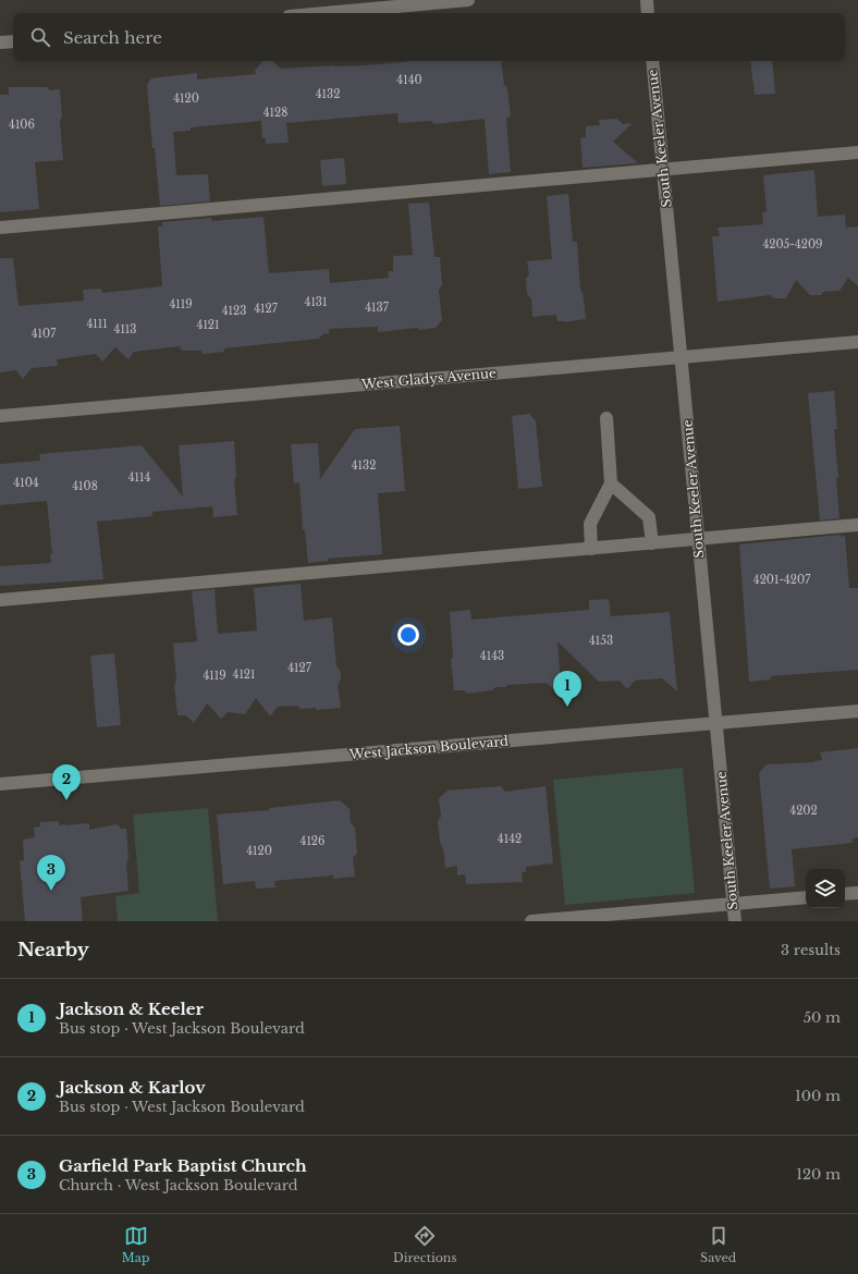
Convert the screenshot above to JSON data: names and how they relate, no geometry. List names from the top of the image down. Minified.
{"streets":{"street":["South Keeler Avenue","West Gladys Avenue","West Jackson Boulevard"]},"crossings":[["South Keeler Avenue","West Gladys Avenue"],["South Keeler Avenue","West Jackson Boulevard"]],"house_numbers":["4140","4132","4120","4128","4106","4205-4209","4131","4119","4137","4127","4123","4111","4121","4113","4107","4132","4114","4104","4108","4201-4207","4153","4143","4127","4121","4119","4202","4142","4126","4120"],"page":{"search":"Search here","pins":["1","2","3"],"heading":["Nearby","3 results"],"list":[{"mark":"1","name":"Jackson & Keeler","note":"Bus stop · West Jackson Boulevard","value":"50 m"},{"mark":"2","name":"Jackson & Karlov","note":"Bus stop · West Jackson Boulevard","value":"100 m"},{"mark":"3","name":"Garfield Park Baptist Church","note":"Church · West Jackson Boulevard","value":"120 m"}],"nav":["Map","Directions","Saved"]}}
